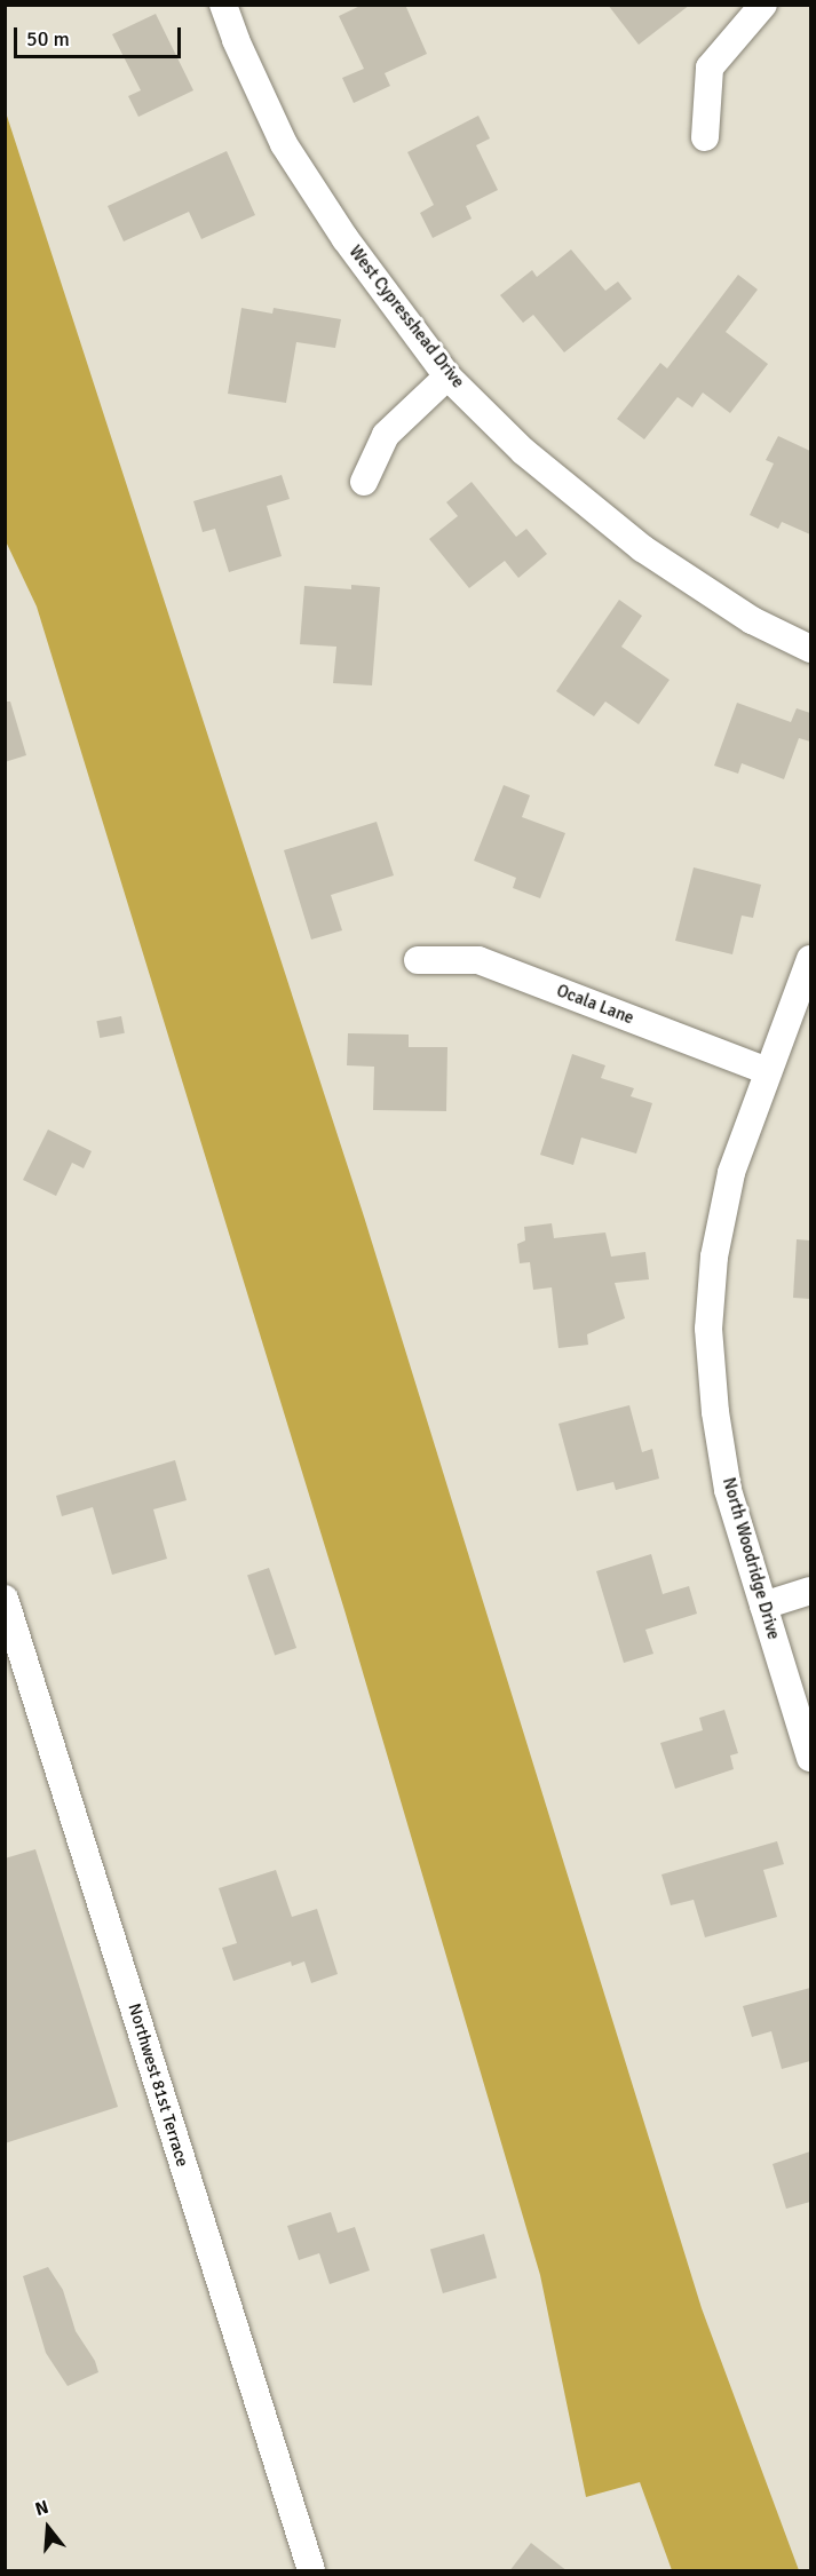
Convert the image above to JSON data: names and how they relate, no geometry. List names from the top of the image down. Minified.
{"streets":{"street":["West Cypresshead Drive","Ocala Lane","North Woodridge Drive","Northwest 81st Terrace"]},"crossings":[["Ocala Lane","North Woodridge Drive"]],"scale_bar":"50 m","north":"top"}
